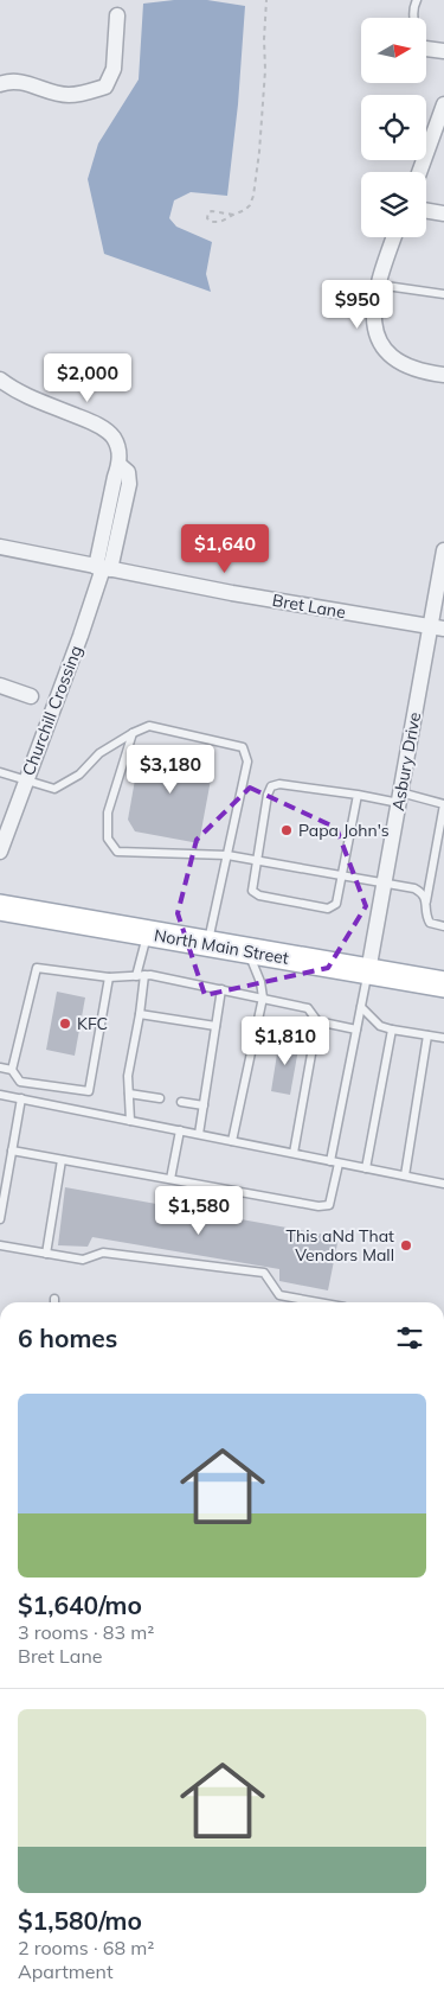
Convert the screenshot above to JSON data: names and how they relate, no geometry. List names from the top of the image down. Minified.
{"streets":{"main road":["North Main Street"],"street":["Bret Lane","Churchill Crossing","Asbury Drive"]},"crossings":[["Bret Lane","Churchill Crossing"],["Bret Lane","Asbury Drive"],["Asbury Drive","North Main Street"]],"places":["Papa John's","KFC","This aNd That Vendors Mall"],"north":"right","page":{"price":["$950","$2,000","$1,640","$3,180","$1,810","$1,580"],"heading":"6 homes","list":[{"name":"$1,640/mo","note":"3 rooms · 83 m² · Bret Lane"},{"name":"$1,580/mo","note":"2 rooms · 68 m² · Apartment"}]}}
